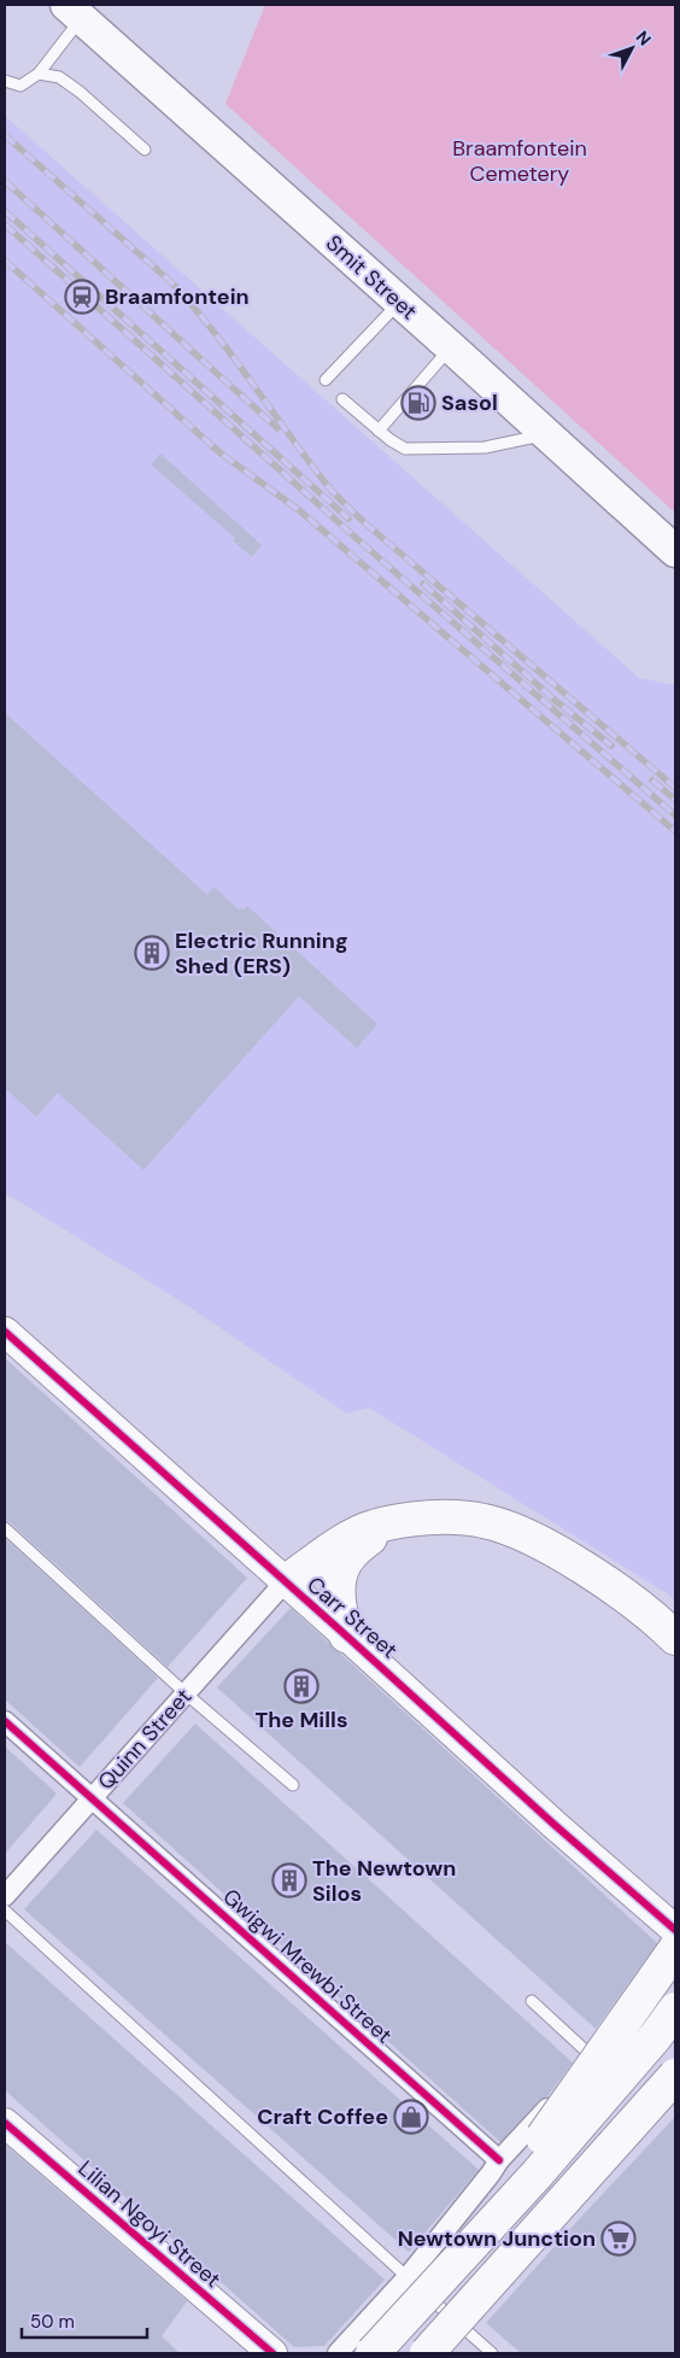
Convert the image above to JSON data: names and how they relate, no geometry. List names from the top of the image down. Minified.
{"streets":{"main road":["Smit Street"],"street":["Carr Street","Quinn Street","Gwigwi Mrewbi Street","Lilian Ngoyi Street"]},"crossings":[["Carr Street","Quinn Street"],["Quinn Street","Gwigwi Mrewbi Street"]],"parks":["Braamfontein Cemetery"],"places":{"station":["Braamfontein"],"fuel station":["Sasol"],"building":["Electric Running Shed (ERS)","The Mills","The Newtown Silos"],"shop":["Craft Coffee"],"supermarket":["Newtown Junction"]},"scale_bar":"50 m","north":"top right"}
